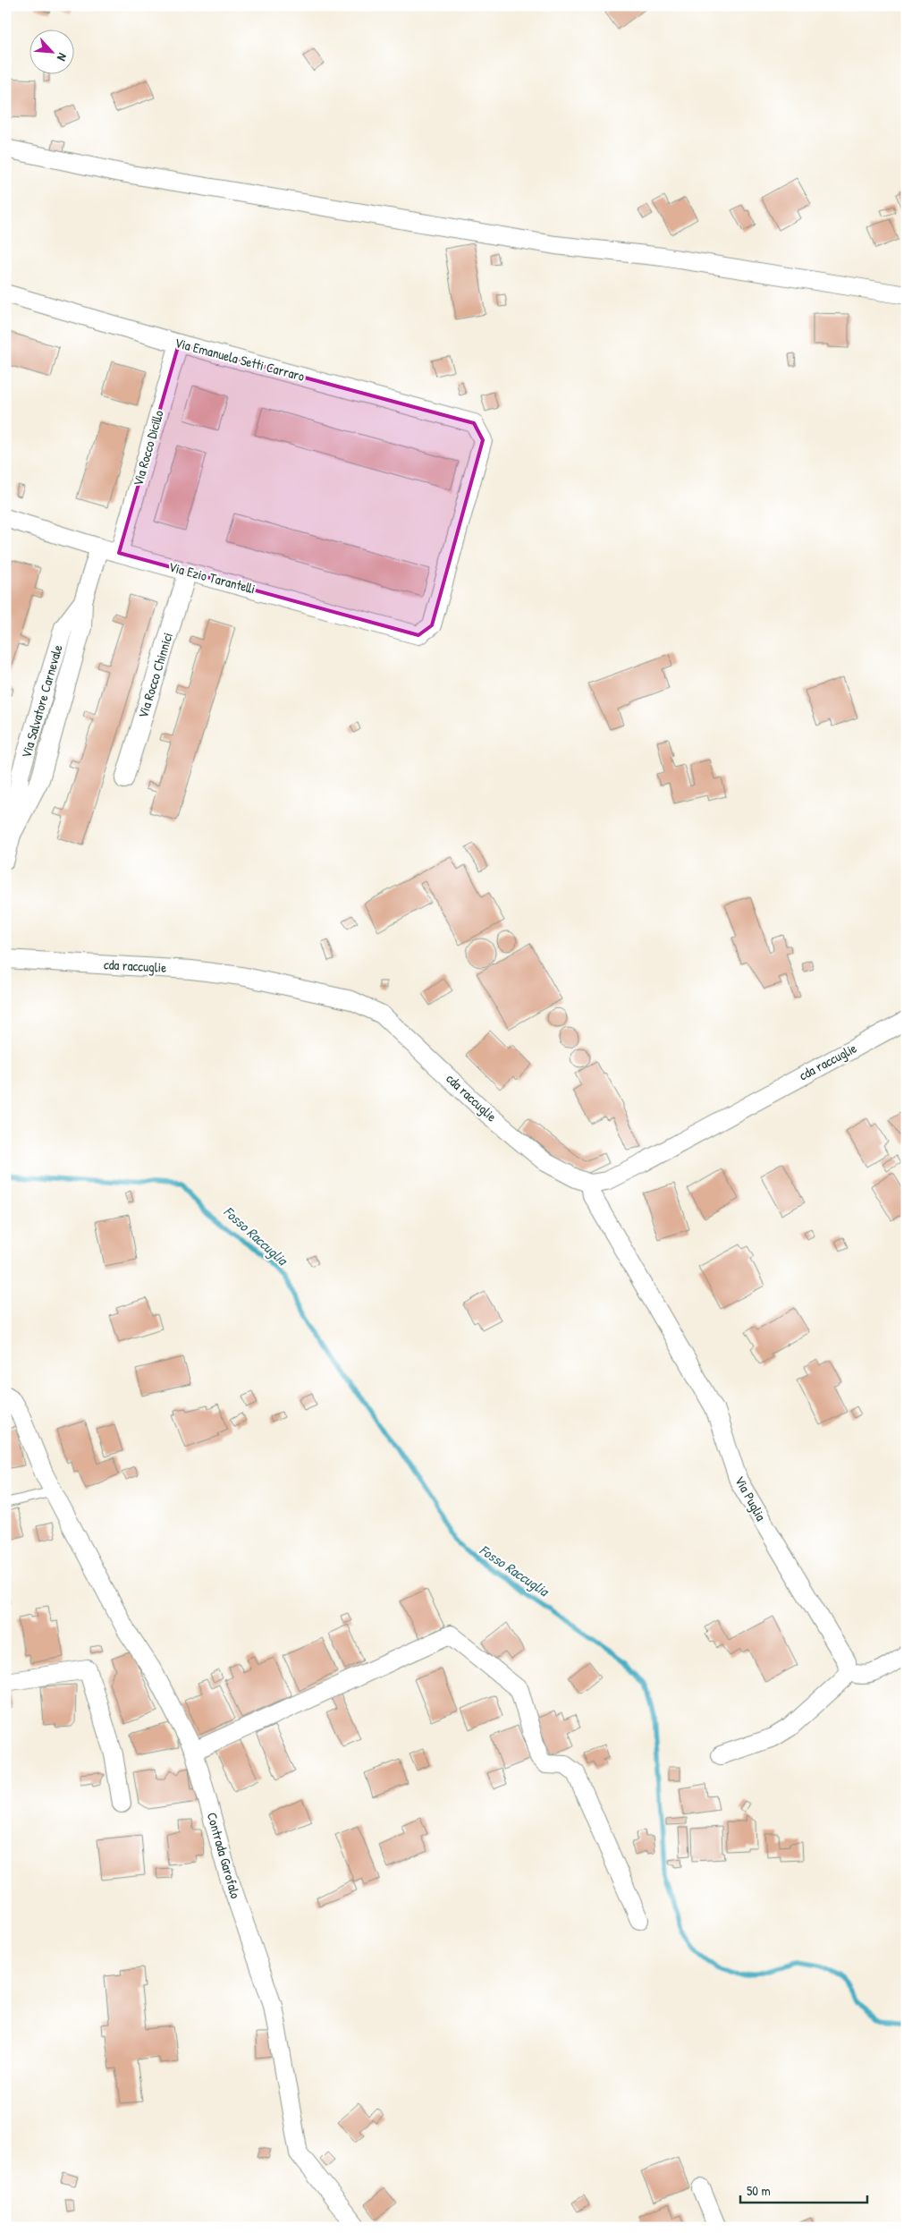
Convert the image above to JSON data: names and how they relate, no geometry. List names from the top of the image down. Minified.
{"streets":{"street":["Via Emanuela Setti Carraro","Via Rocco Dicillo","Via Ezio Tarantelli","Via Rocco Chinnici","Via Salvatore Carnevale","cda raccuglie","Via Puglia","Contrada Garofalo"]},"crossings":[["Via Emanuela Setti Carraro","Via Rocco Dicillo"],["Via Emanuela Setti Carraro","Via Ezio Tarantelli"],["Via Rocco Dicillo","Via Ezio Tarantelli"],["Via Ezio Tarantelli","Via Rocco Chinnici"],["Via Ezio Tarantelli","Via Salvatore Carnevale"],["cda raccuglie","Via Puglia"]],"water":["Fosso Raccuglia"],"scale_bar":"50 m","north":"bottom right"}
